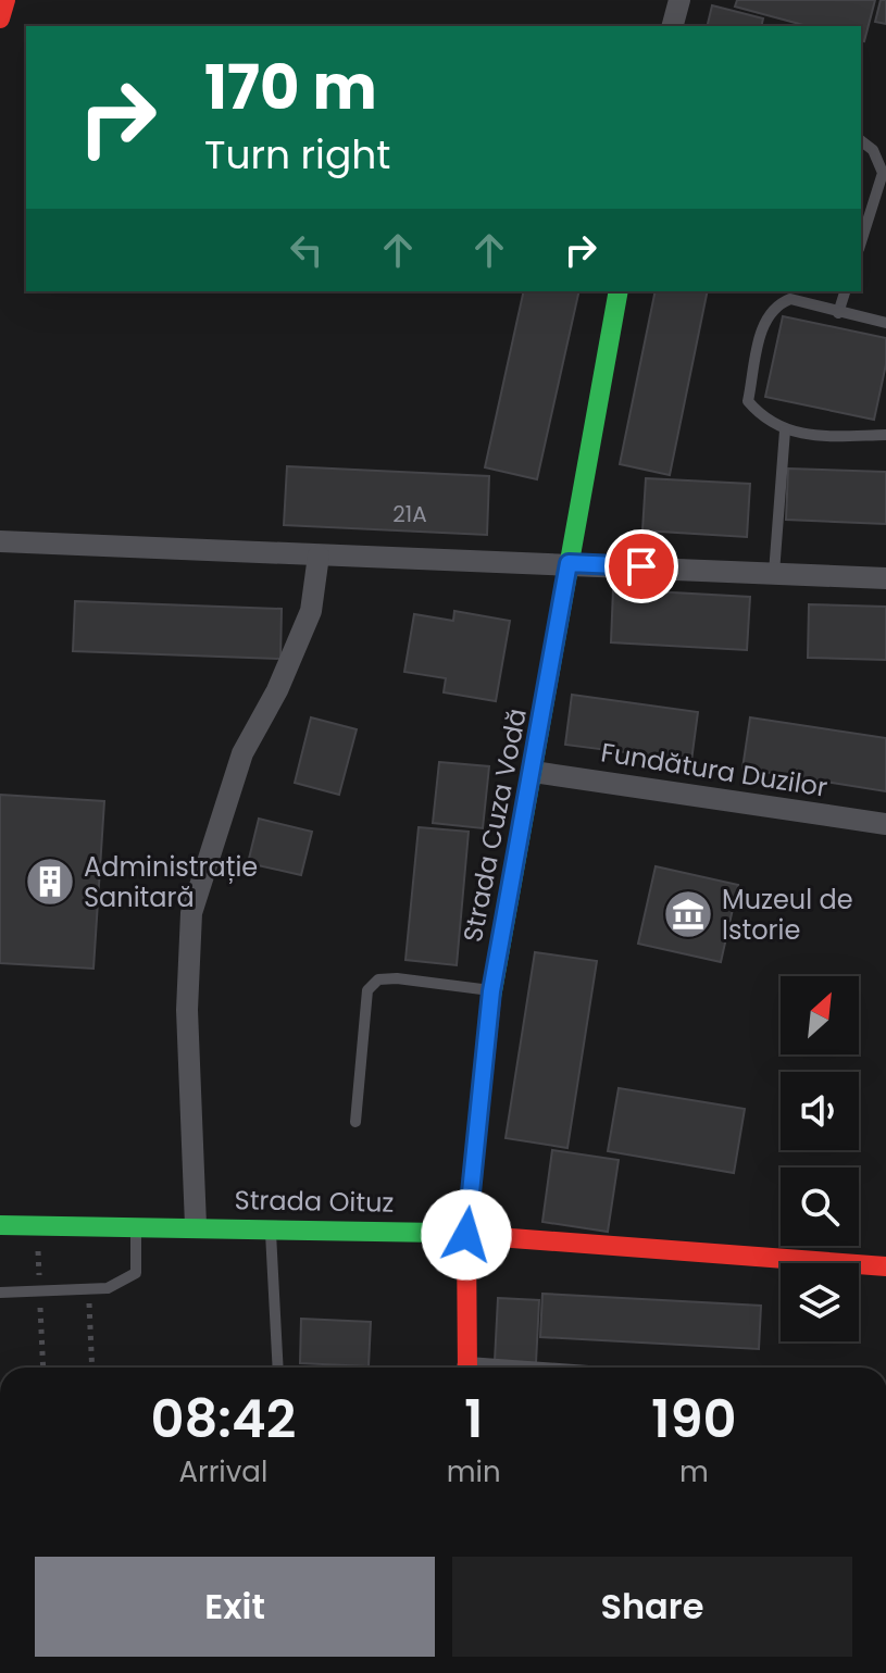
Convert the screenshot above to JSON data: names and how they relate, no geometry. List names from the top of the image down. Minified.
{"streets":{"street":["Fundătura Duzilor","Strada Cuza Vodă","Strada Oituz"]},"crossings":[["Fundătura Duzilor","Strada Cuza Vodă"],["Strada Cuza Vodă","Strada Oituz"]],"places":{"building":["Administrație Sanitară"],"museum":["Muzeul de Istorie"]},"house_numbers":["21A"],"north":"top right","page":{"turn":["170 m","Turn right"],"eta":["08:42","Arrival","1","min","190","m"],"buttons":["Exit","Share"]}}
